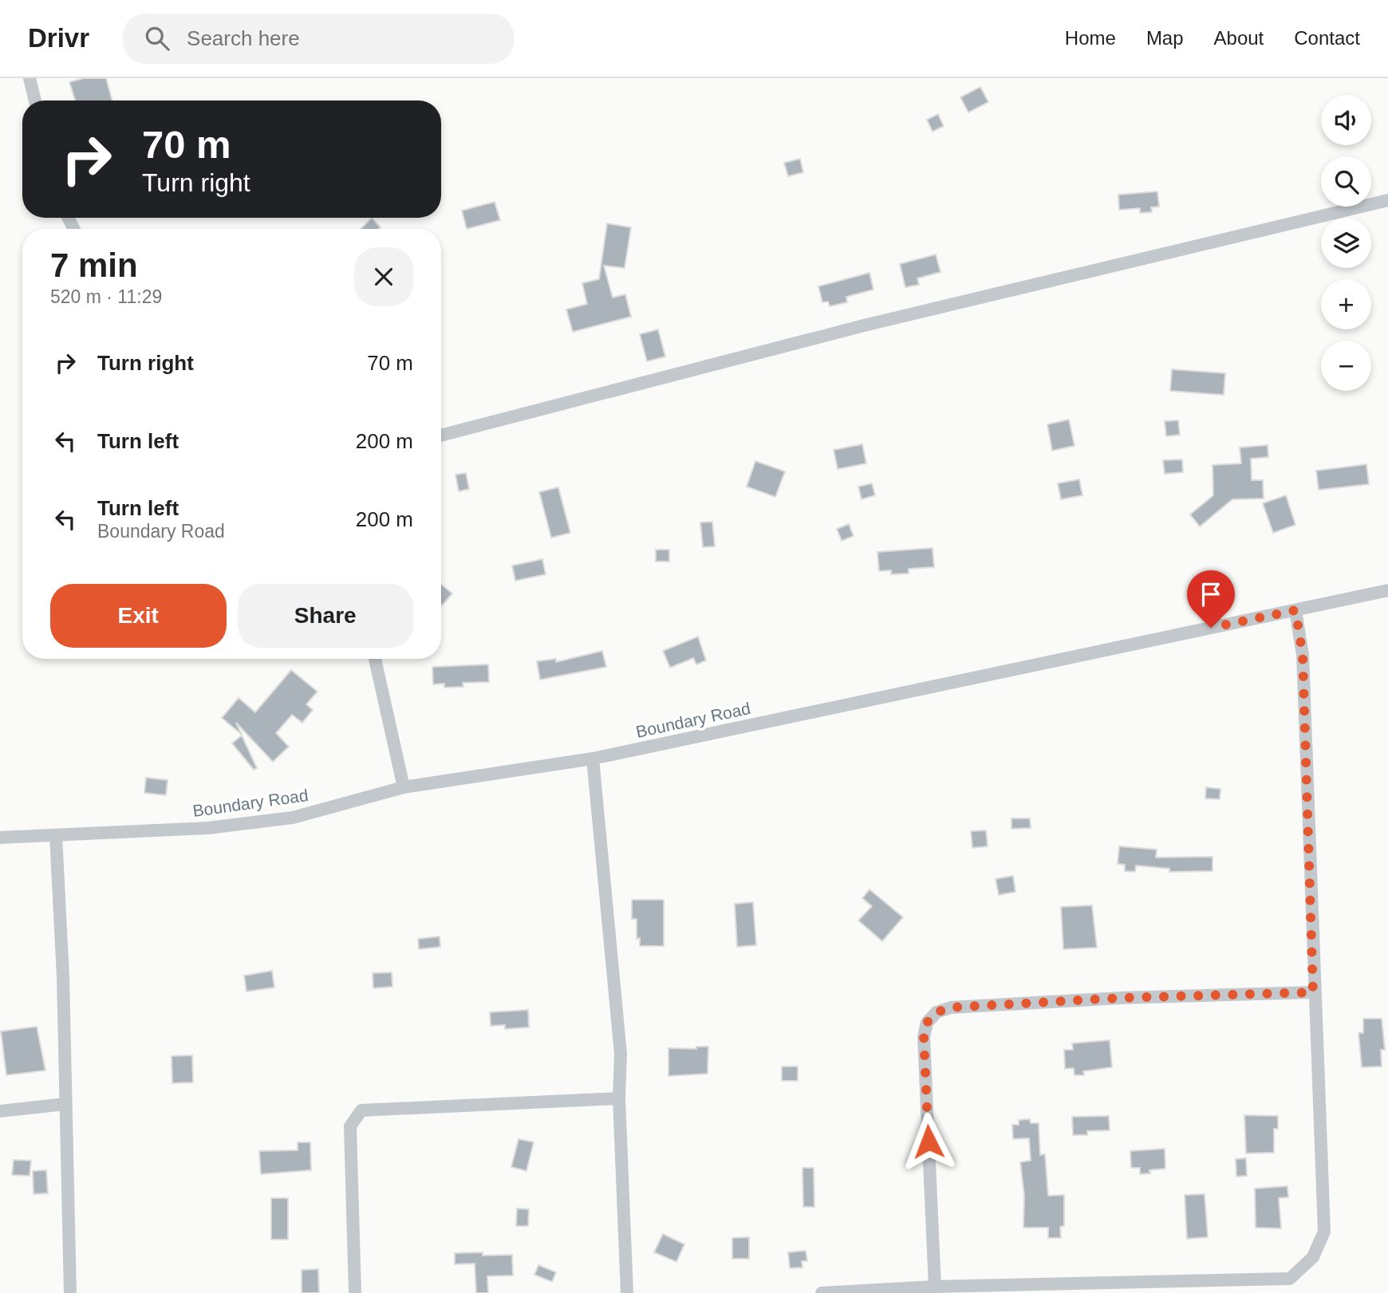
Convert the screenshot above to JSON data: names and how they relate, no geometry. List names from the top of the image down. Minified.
{"streets":{"street":["Boundary Road"]},"page":{"header":"Drivr","search":"Search here","nav":["Home","Map","About","Contact"],"map_buttons":["+","−"],"turn":["70 m","Turn right"],"heading":["7 min","520 m · 11:29"],"list":[{"name":"Turn right","value":"70 m"},{"name":"Turn left","value":"200 m"},{"name":"Turn left","note":"Boundary Road","value":"200 m"}],"buttons":["Exit","Share"]}}
